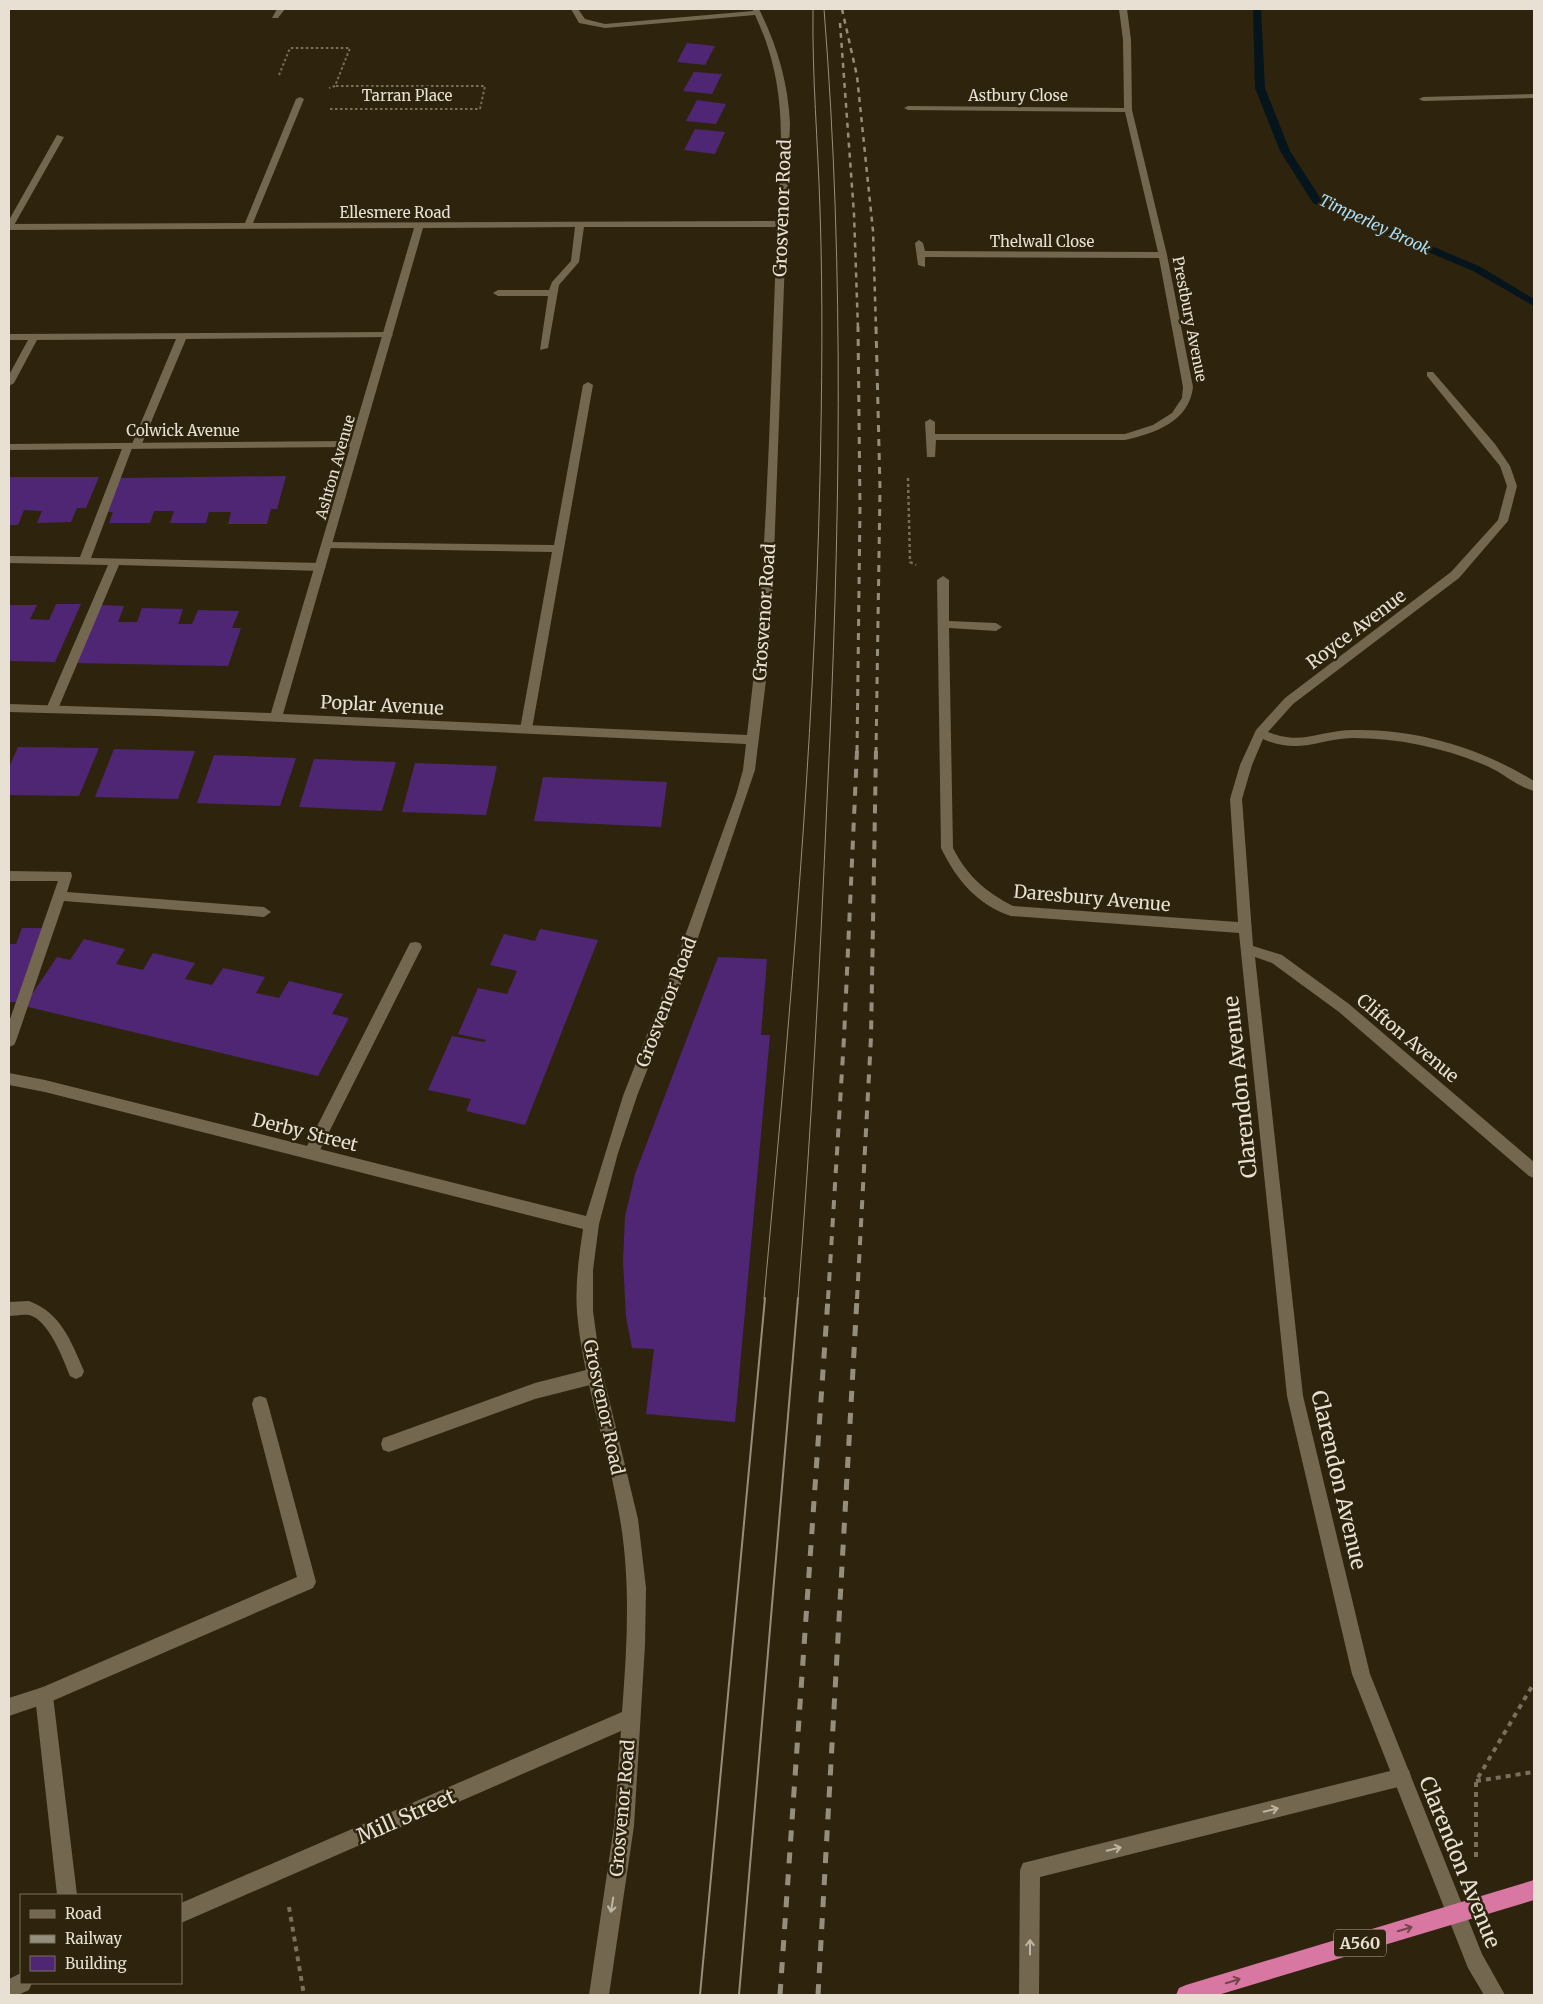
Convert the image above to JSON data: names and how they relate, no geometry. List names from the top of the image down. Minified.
{"streets":{"highway":["A560"],"street":["Astbury Close","Grosvenor Road","Ellesmere Road","Thelwall Close","Prestbury Avenue","Colwick Avenue","Ashton Avenue","Royce Avenue","Poplar Avenue","Daresbury Avenue","Clifton Avenue","Clarendon Avenue","Derby Street","Mill Street"],"path":["Tarran Place"]},"crossings":[["Astbury Close","Prestbury Avenue"],["Grosvenor Road","Ellesmere Road"],["Grosvenor Road","Poplar Avenue"],["Grosvenor Road","Derby Street"],["Grosvenor Road","Mill Street"],["Ellesmere Road","Ashton Avenue"],["Thelwall Close","Prestbury Avenue"],["Colwick Avenue","Ashton Avenue"],["Ashton Avenue","Poplar Avenue"],["Royce Avenue","Daresbury Avenue"],["Royce Avenue","Clifton Avenue"],["Royce Avenue","Clarendon Avenue"],["Clifton Avenue","Clarendon Avenue"]],"water":["Timperley Brook"],"legend":["Road","Railway","Building"]}
